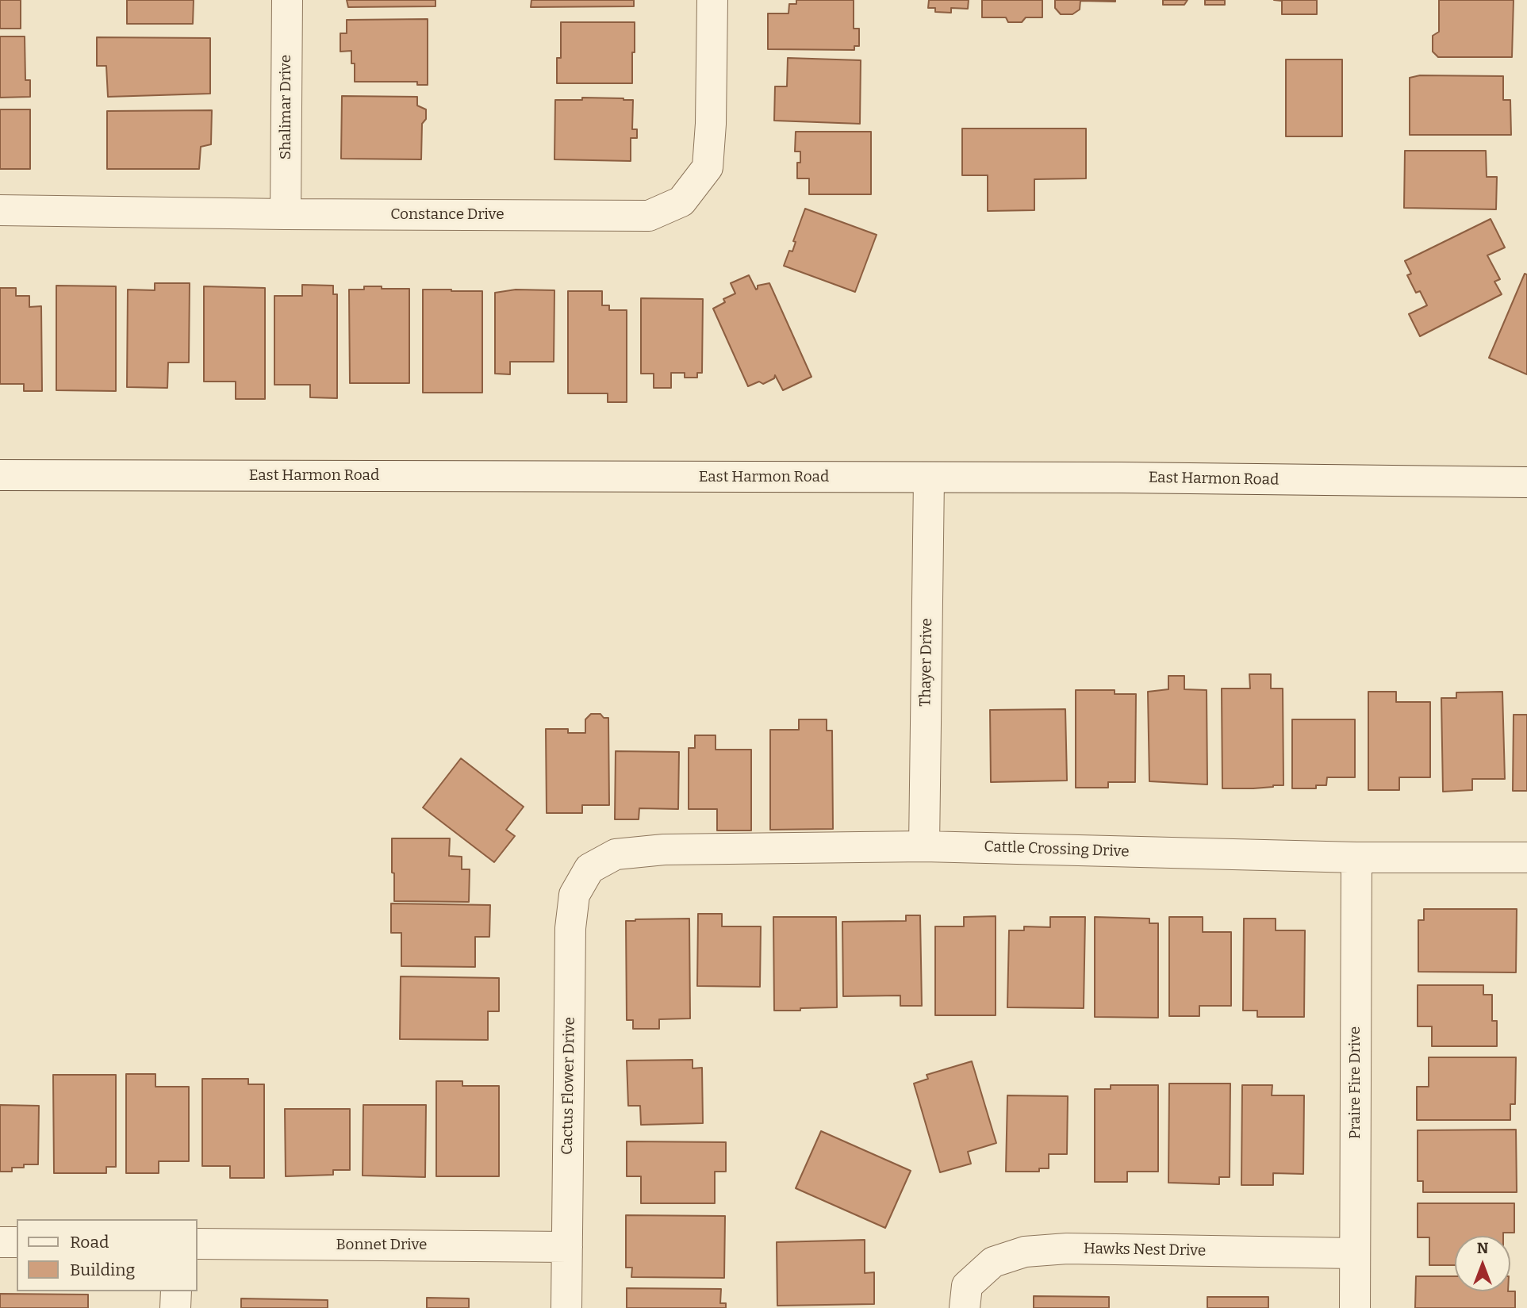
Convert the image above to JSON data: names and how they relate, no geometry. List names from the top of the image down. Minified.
{"streets":{"street":["Shalimar Drive","Constance Drive","East Harmon Road","Thayer Drive","Cattle Crossing Drive","Praire Fire Drive","Cactus Flower Drive","Bonnet Drive","Hawks Nest Drive"]},"crossings":[["Shalimar Drive","Constance Drive"],["East Harmon Road","Thayer Drive"],["Thayer Drive","Cattle Crossing Drive"],["Cattle Crossing Drive","Praire Fire Drive"],["Cattle Crossing Drive","Cactus Flower Drive"],["Praire Fire Drive","Hawks Nest Drive"],["Cactus Flower Drive","Bonnet Drive"]],"legend":["Road","Building"],"north":"top"}
